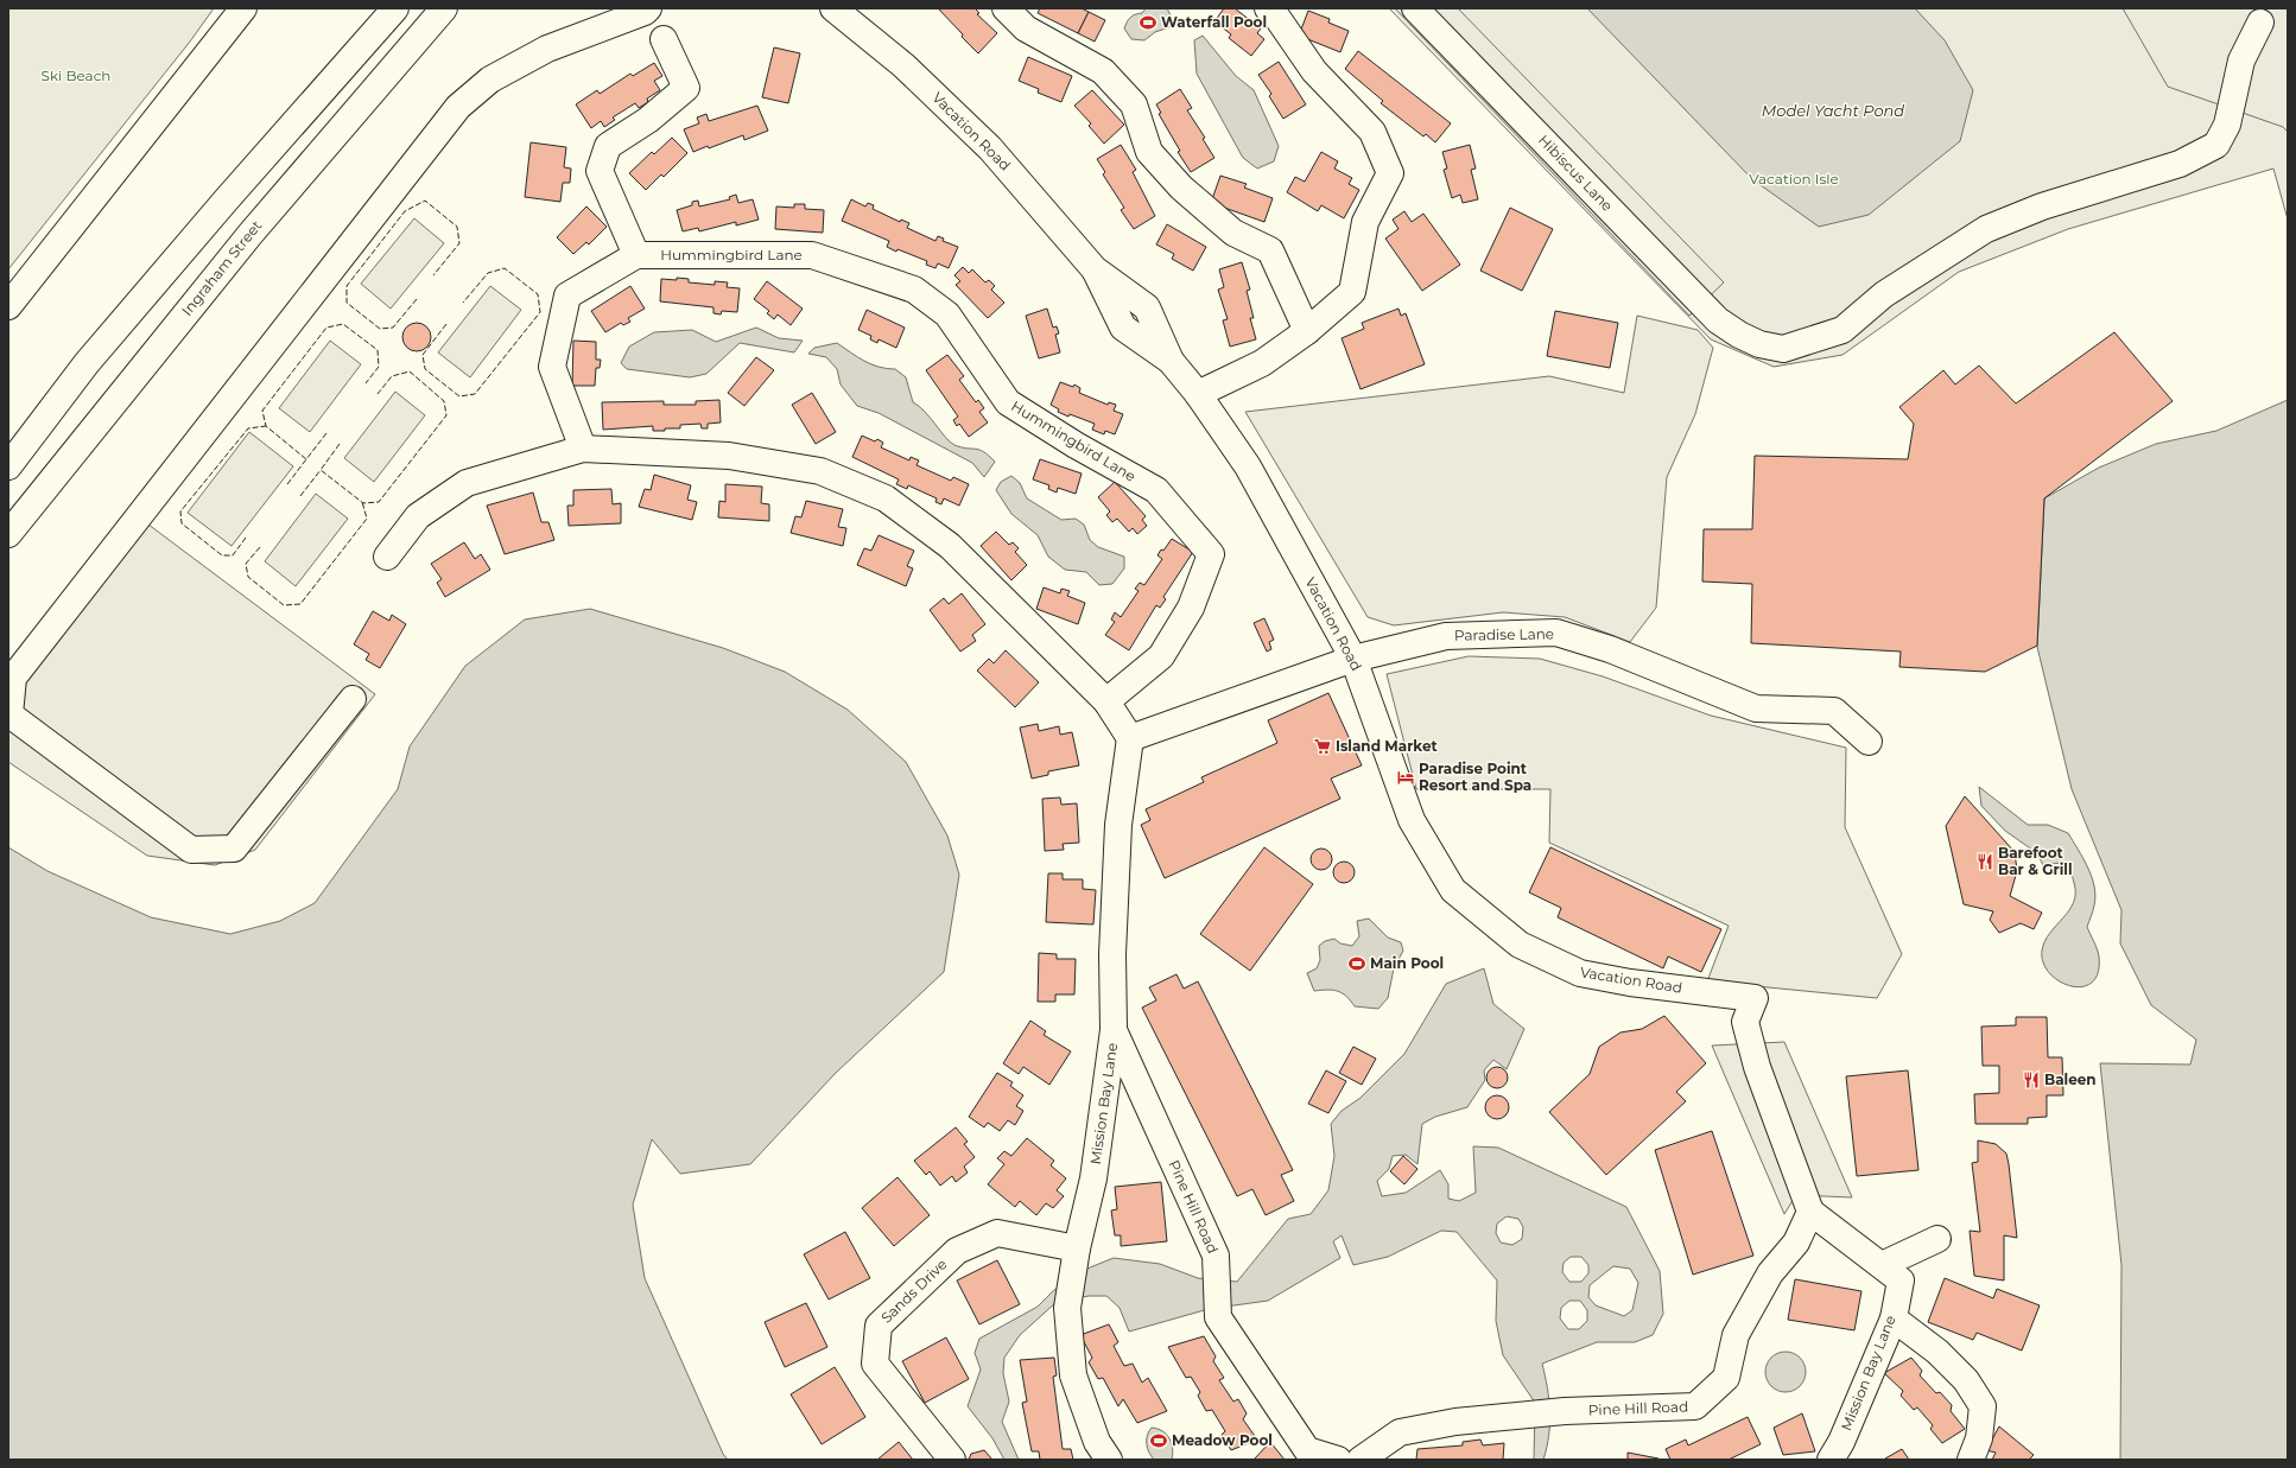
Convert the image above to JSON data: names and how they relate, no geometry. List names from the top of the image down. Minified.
{"streets":{"street":["Vacation Road","Hibiscus Lane","Hummingbird Lane","Ingraham Street","Paradise Lane","Mission Bay Lane","Pine Hill Road","Sands Drive"]},"crossings":[["Vacation Road","Paradise Lane"],["Vacation Road","Mission Bay Lane"],["Vacation Road","Pine Hill Road"],["Paradise Lane","Mission Bay Lane"],["Mission Bay Lane","Pine Hill Road"],["Mission Bay Lane","Sands Drive"]],"water":["Model Yacht Pond"],"parks":["Ski Beach","Vacation Isle"],"places":{"sports":["Waterfall Pool","Main Pool","Meadow Pool"],"supermarket":["Island Market"],"hotel":["Paradise Point Resort and Spa"],"restaurant":["Barefoot Bar & Grill","Baleen"]}}
